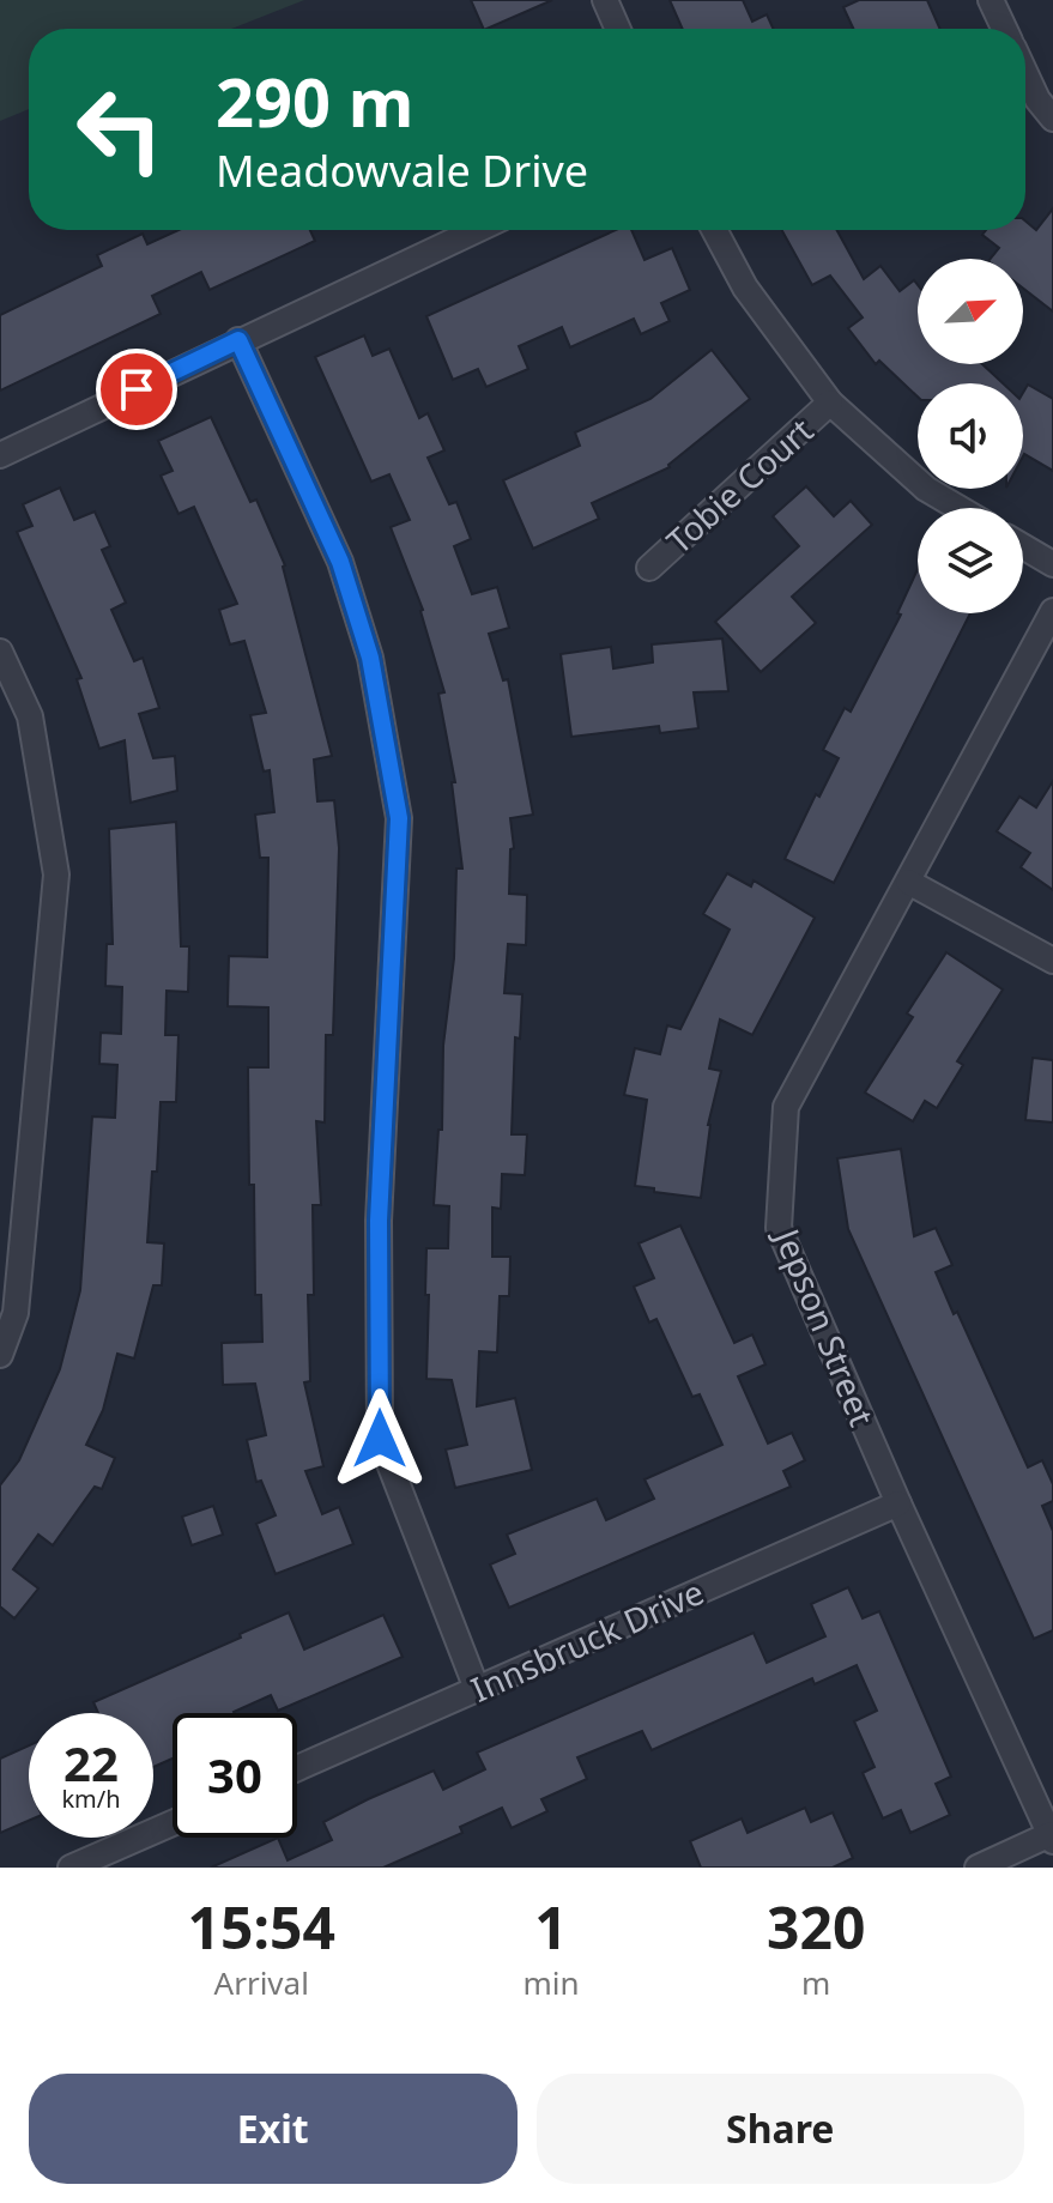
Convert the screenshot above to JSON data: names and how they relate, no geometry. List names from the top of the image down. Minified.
{"streets":{"street":["Tobie Court","Jepson Street","Innsbruck Drive"]},"crossings":[["Jepson Street","Innsbruck Drive"]],"north":"top right","page":{"turn":["290 m","Meadowvale Drive"],"speed":"22 km/h","limit":"30","eta":["15:54","Arrival","1","min","320","m"],"buttons":["Exit","Share"]}}
